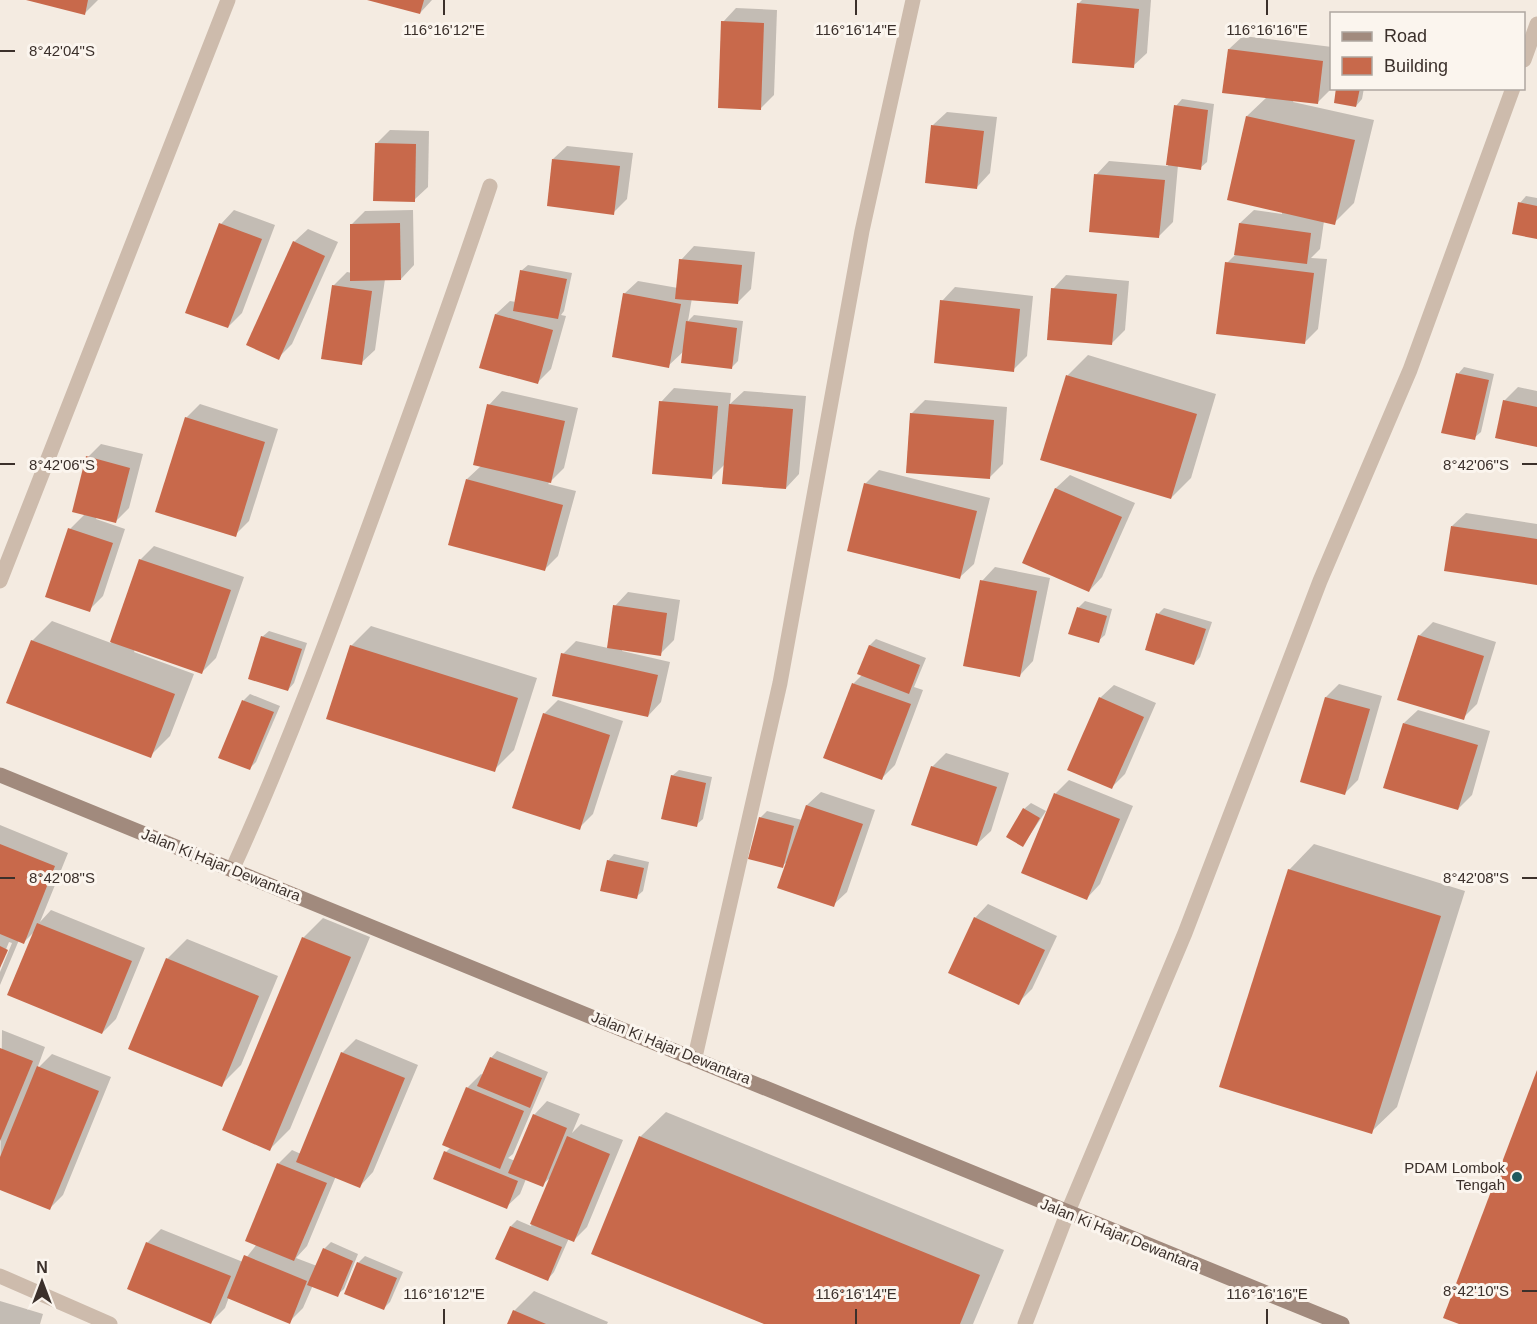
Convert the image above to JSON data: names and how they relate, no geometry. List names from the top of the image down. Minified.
{"streets":{"street":["Jalan Ki Hajar Dewantara"]},"places":["PDAM Lombok Tengah"],"legend":["Road","Building"],"north":"top","coordinates":["116°16'12\"E","116°16'14\"E","116°16'16\"E","8°42'04\"S","8°42'06\"S","8°42'08\"S","8°42'10\"S"]}
